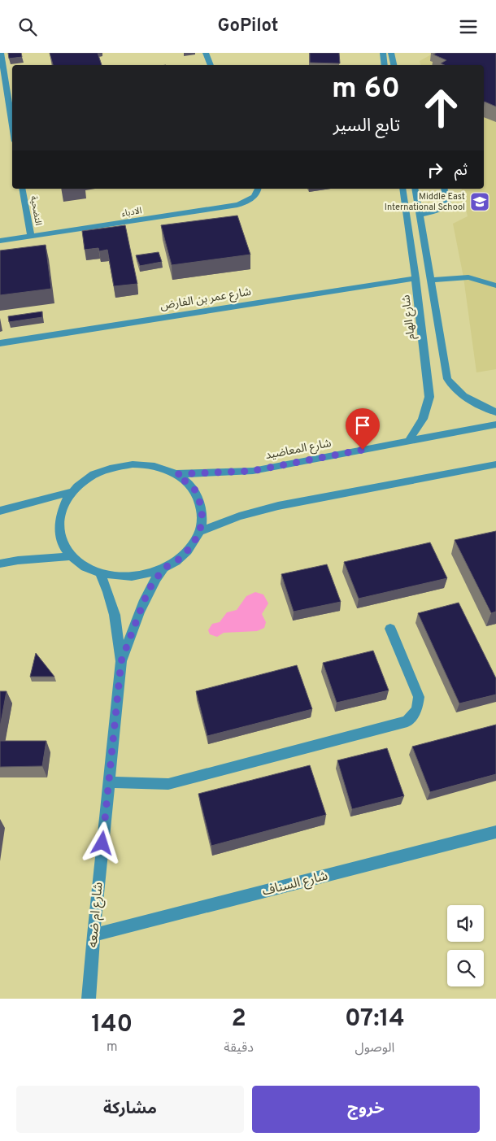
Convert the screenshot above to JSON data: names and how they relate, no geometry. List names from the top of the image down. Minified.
{"streets":{"street":["التضحية","الادباء","شارع عمر بن الفارض","شارع الهام","شارع المعاضيد","شارع السناف","شارع ام ضعه"]},"crossings":[["التضحية","الادباء"],["شارع عمر بن الفارض","شارع الهام"],["شارع الهام","شارع المعاضيد"],["شارع المعاضيد","شارع ام ضعه"],["شارع السناف","شارع ام ضعه"]],"places":{"school or university":["Middle East International School"]},"page":{"header":"GoPilot","turn":["60 m","تابع السير"],"then":"ثم","eta":["07:14","الوصول","2","دقيقة","140","m"],"buttons":["خروج","مشاركة"]}}
